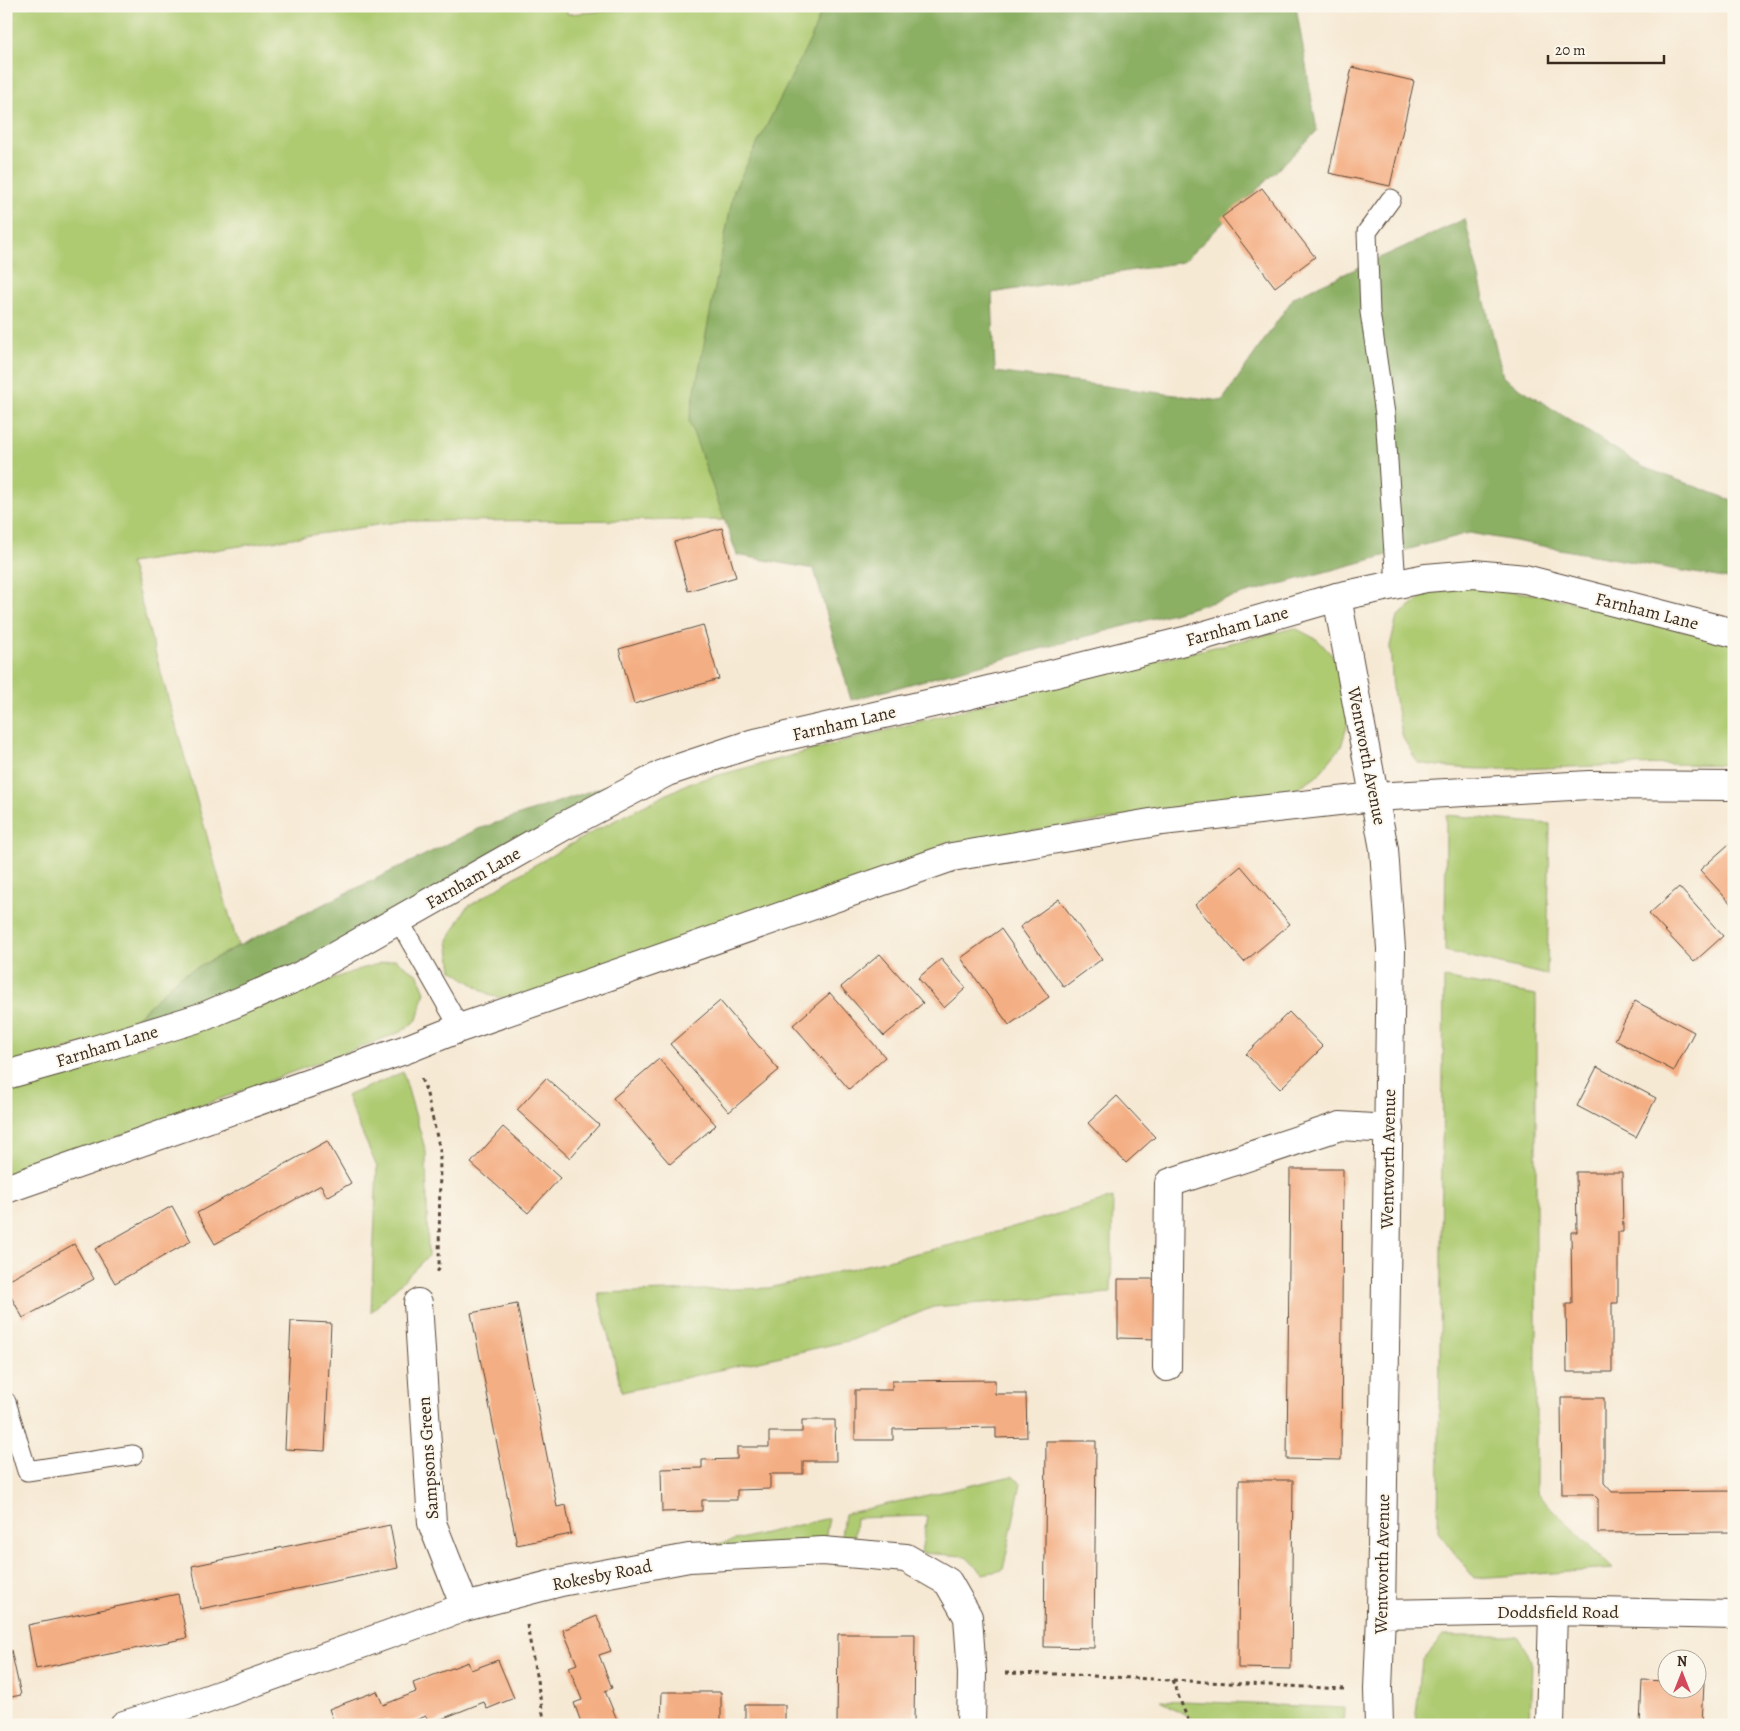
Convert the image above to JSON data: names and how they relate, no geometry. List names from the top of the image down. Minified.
{"streets":{"street":["Farnham Lane","Wentworth Avenue","Sampsons Green","Rokesby Road","Doddsfield Road"]},"crossings":[["Farnham Lane","Wentworth Avenue"],["Wentworth Avenue","Doddsfield Road"],["Sampsons Green","Rokesby Road"]],"scale_bar":"20 m","north":"top"}
